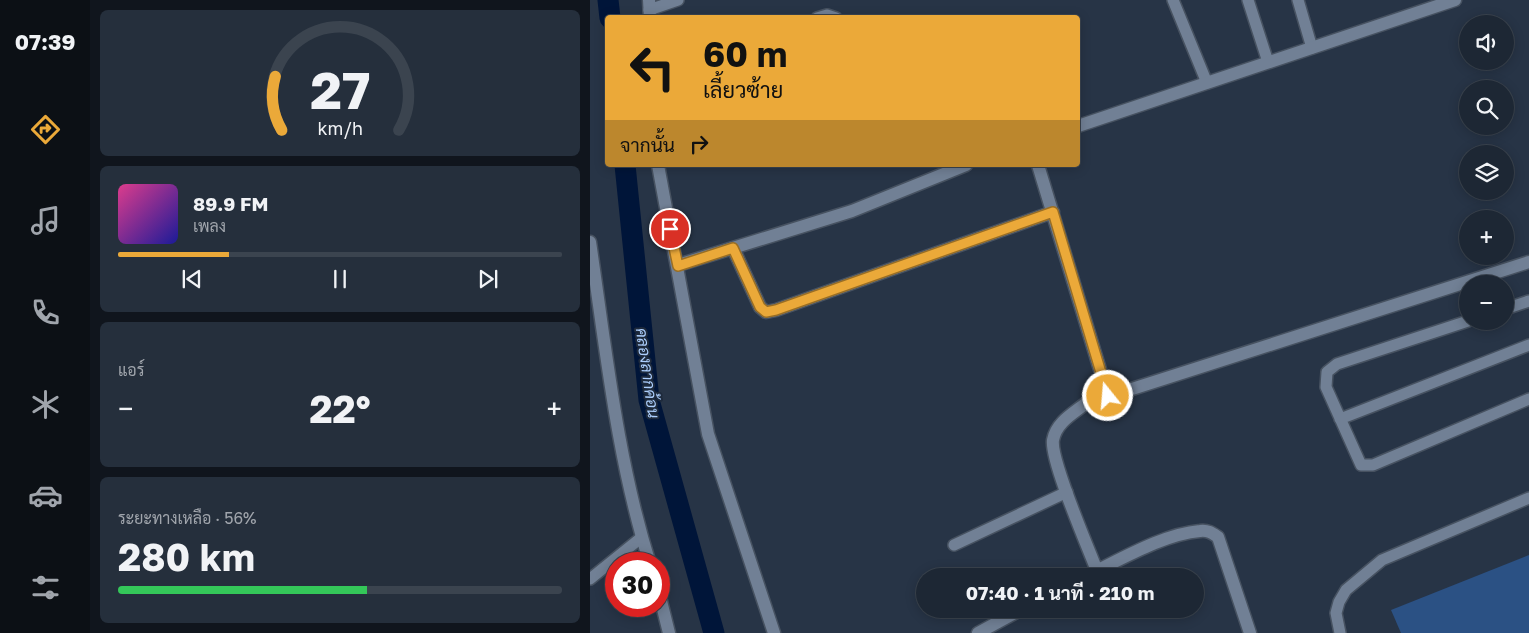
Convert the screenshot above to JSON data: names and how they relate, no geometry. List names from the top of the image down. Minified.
{"water":["คลองลากค้อน"],"page":{"tabs":"07:39","map_buttons":["+","−"],"turn":["60 m","เลี้ยวซ้าย"],"then":"จากนั้น","song":["89.9 FM","เพลง"],"tile":["แอร์",["ระยะทางเหลือ · 56%","280 km"]],"heat":["−","22°","+"],"limit":"30","trip":"07:40 · 1 นาที · 210 m","gauge":["27","km/h"]}}
